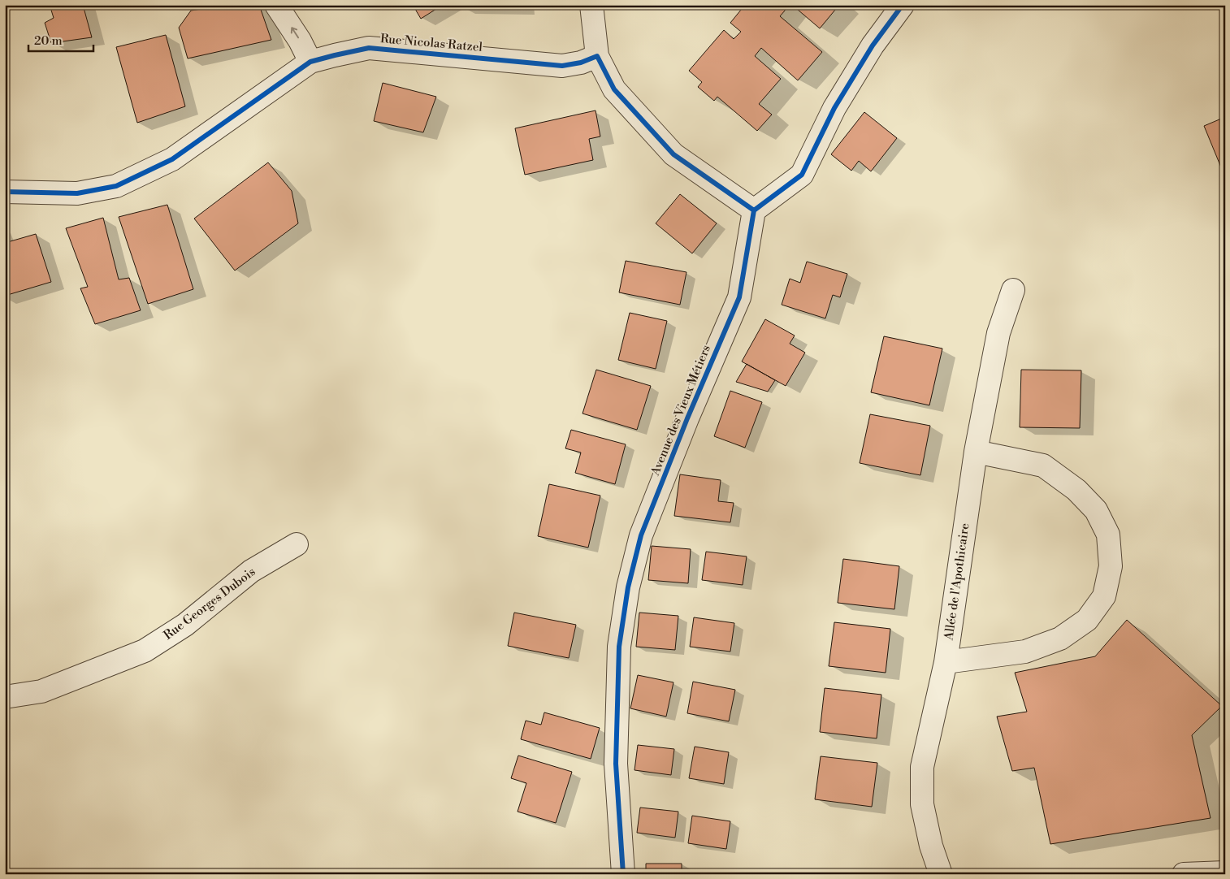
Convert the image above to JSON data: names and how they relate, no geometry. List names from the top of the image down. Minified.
{"streets":{"street":["Rue Nicolas Ratzel","Avenue des Vieux Métiers","Allée de l'Apothicaire","Rue Georges Dubois"]},"scale_bar":"20 m"}
